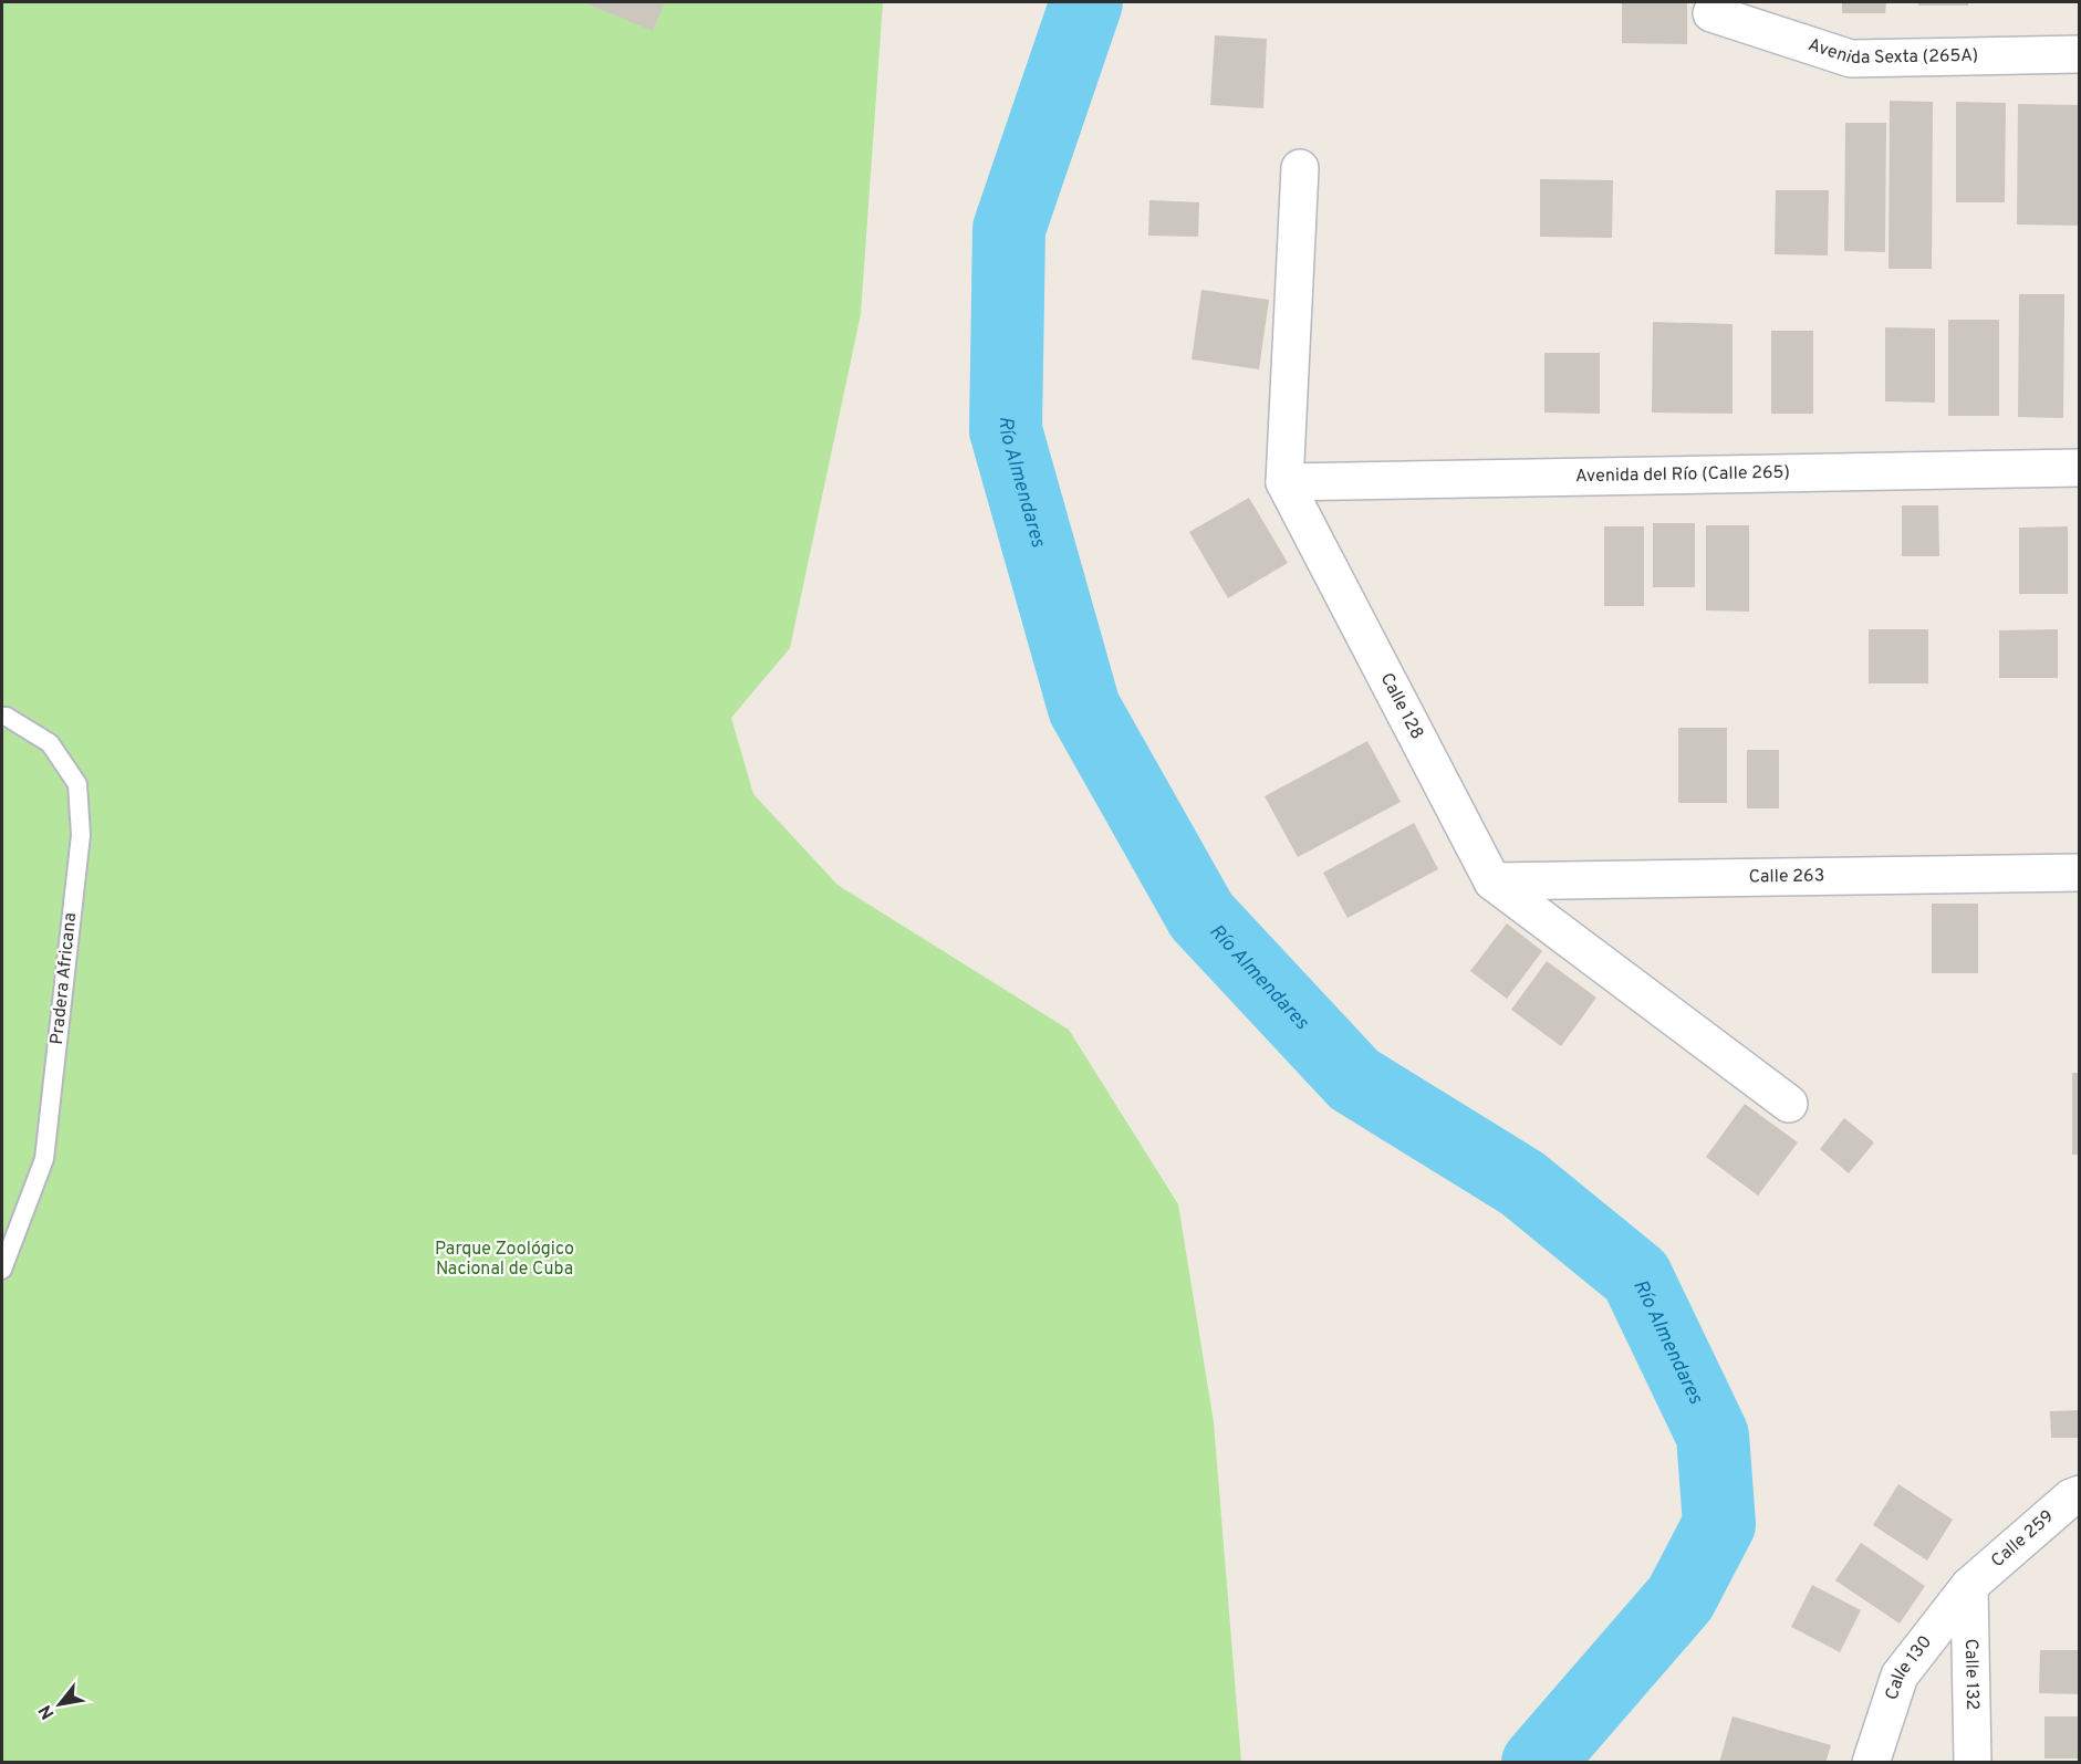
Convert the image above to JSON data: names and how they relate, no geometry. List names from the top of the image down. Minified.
{"streets":{"street":["Avenida Sexta (265A)","Avenida del Río (Calle 265)","Calle 128","Calle 263","Calle 259","Calle 130","Calle 132"],"lane":["Pradera Africana"]},"crossings":[["Avenida del Río (Calle 265)","Calle 128"],["Calle 128","Calle 263"],["Calle 259","Calle 130"],["Calle 259","Calle 132"],["Calle 130","Calle 132"]],"water":["Río Almendares"],"parks":["Parque Zoológico Nacional de Cuba"],"north":"bottom left"}
